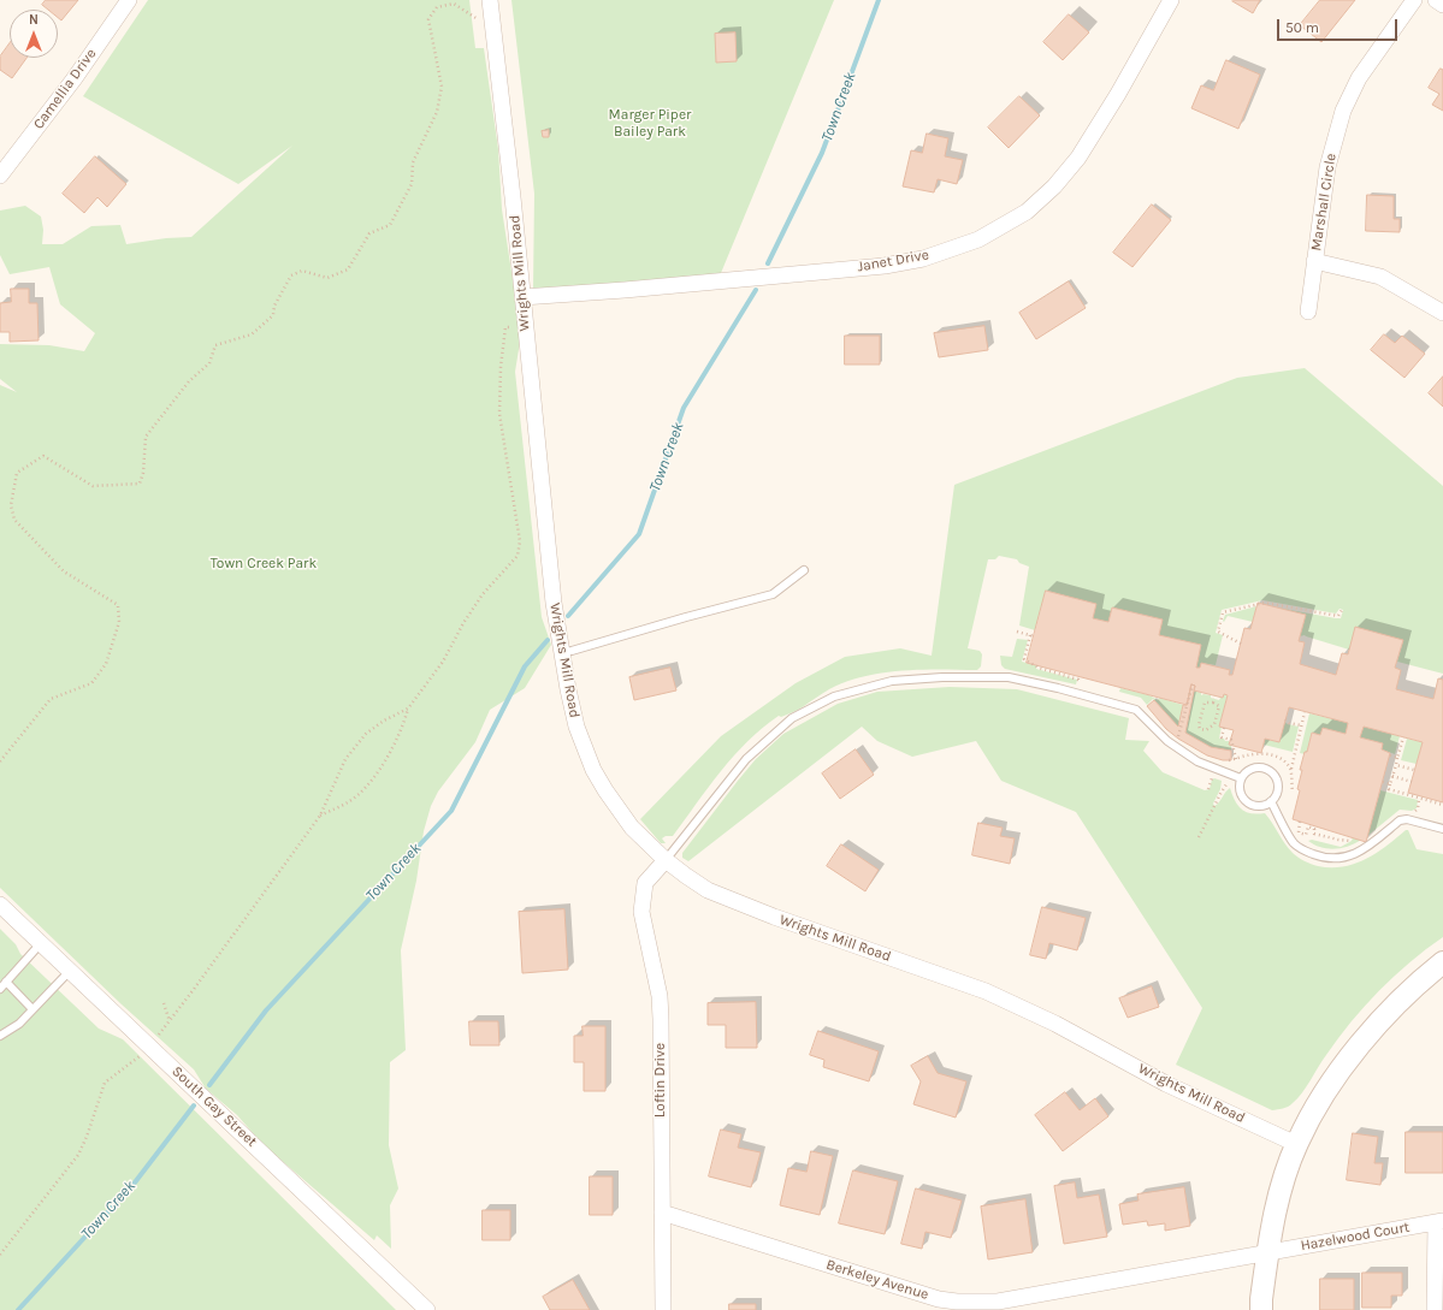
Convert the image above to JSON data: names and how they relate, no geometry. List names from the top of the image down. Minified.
{"streets":{"street":["Camellia Drive","Marshall Circle","Janet Drive","Wrights Mill Road","Loftin Drive","South Gay Street","Hazelwood Court","Berkeley Avenue"]},"crossings":[["Janet Drive","Wrights Mill Road"],["Wrights Mill Road","Loftin Drive"],["Loftin Drive","Berkeley Avenue"],["Hazelwood Court","Berkeley Avenue"]],"water":["Town Creek"],"parks":["Marger Piper Bailey Park","Town Creek Park"],"scale_bar":"50 m","north":"top"}
